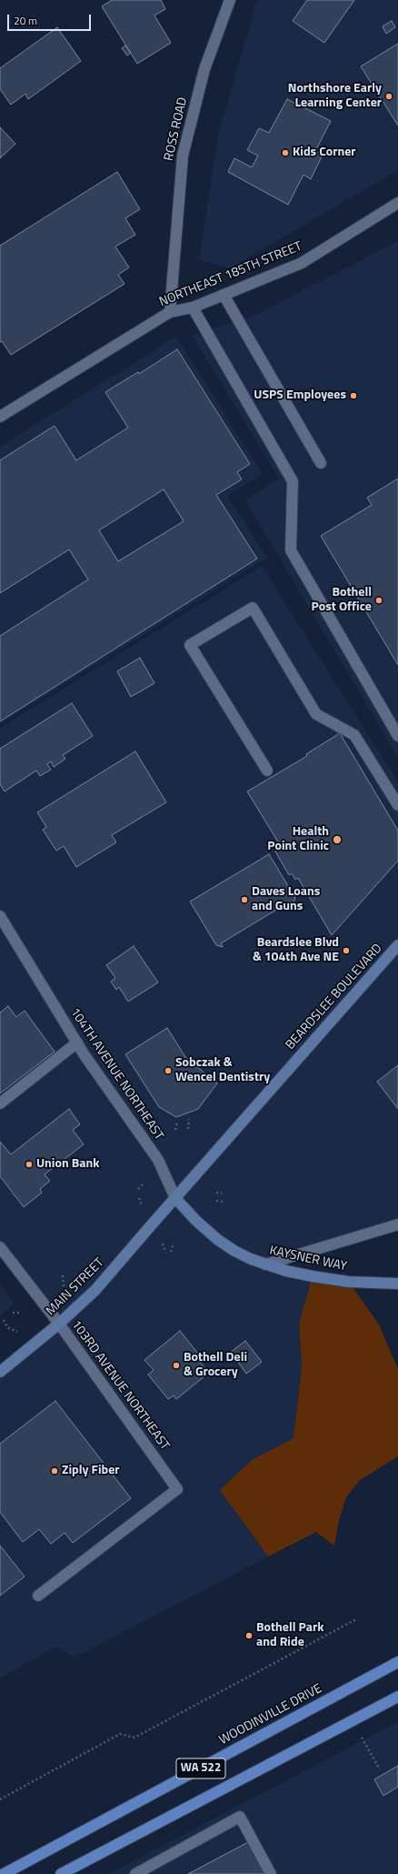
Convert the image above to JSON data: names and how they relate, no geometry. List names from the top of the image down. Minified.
{"streets":{"main road":["BEARDSLEE BOULEVARD","104TH AVENUE NORTHEAST","KAYSNER WAY","MAIN STREET","WOODINVILLE DRIVE","WA 522"],"street":["ROSS ROAD","NORTHEAST 185TH STREET","103RD AVENUE NORTHEAST"]},"crossings":[["ROSS ROAD","NORTHEAST 185TH STREET"],["BEARDSLEE BOULEVARD","104TH AVENUE NORTHEAST"],["BEARDSLEE BOULEVARD","MAIN STREET"],["104TH AVENUE NORTHEAST","KAYSNER WAY"],["104TH AVENUE NORTHEAST","MAIN STREET"],["MAIN STREET","103RD AVENUE NORTHEAST"]],"places":["Northshore Early Learning Center","Kids Corner","USPS Employees","Bothell Post Office","Health Point Clinic","Daves Loans and Guns","Beardslee Blvd & 104th Ave NE","Sobczak & Wencel Dentistry","Union Bank","Bothell Deli & Grocery","Ziply Fiber","Bothell Park and Ride"],"scale_bar":"20 m"}
